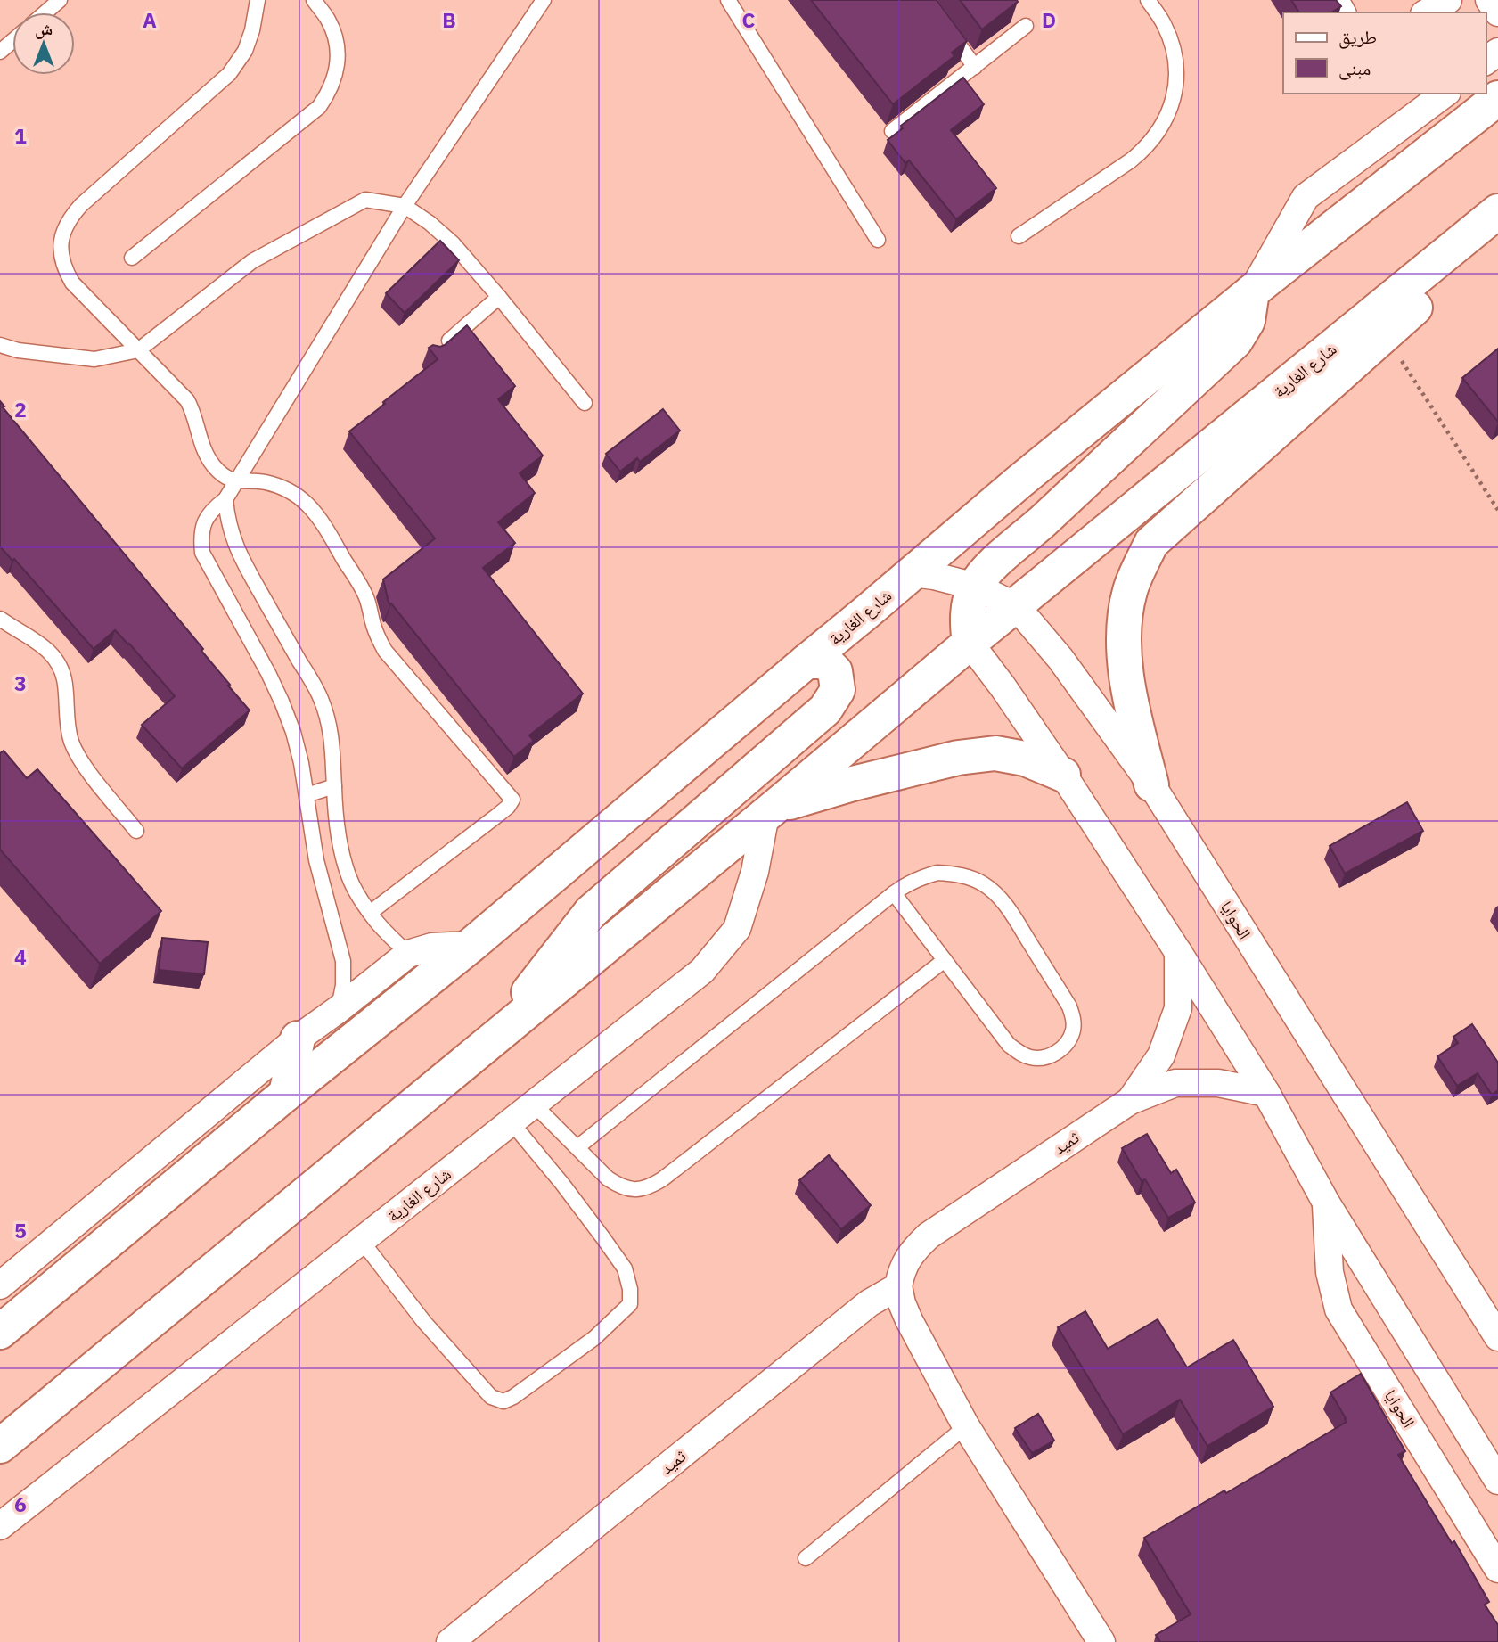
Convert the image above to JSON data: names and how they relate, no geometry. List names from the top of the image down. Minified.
{"streets":{"street":["شارع الغارية","الحوايا","ثميد"]},"crossings":[["شارع الغارية","الحوايا"],["الحوايا","ثميد"]],"legend":["طريق","مبنى"],"north":"top","grid":{"columns":["A","B","C","D"],"rows":["1","2","3","4","5","6"]}}
